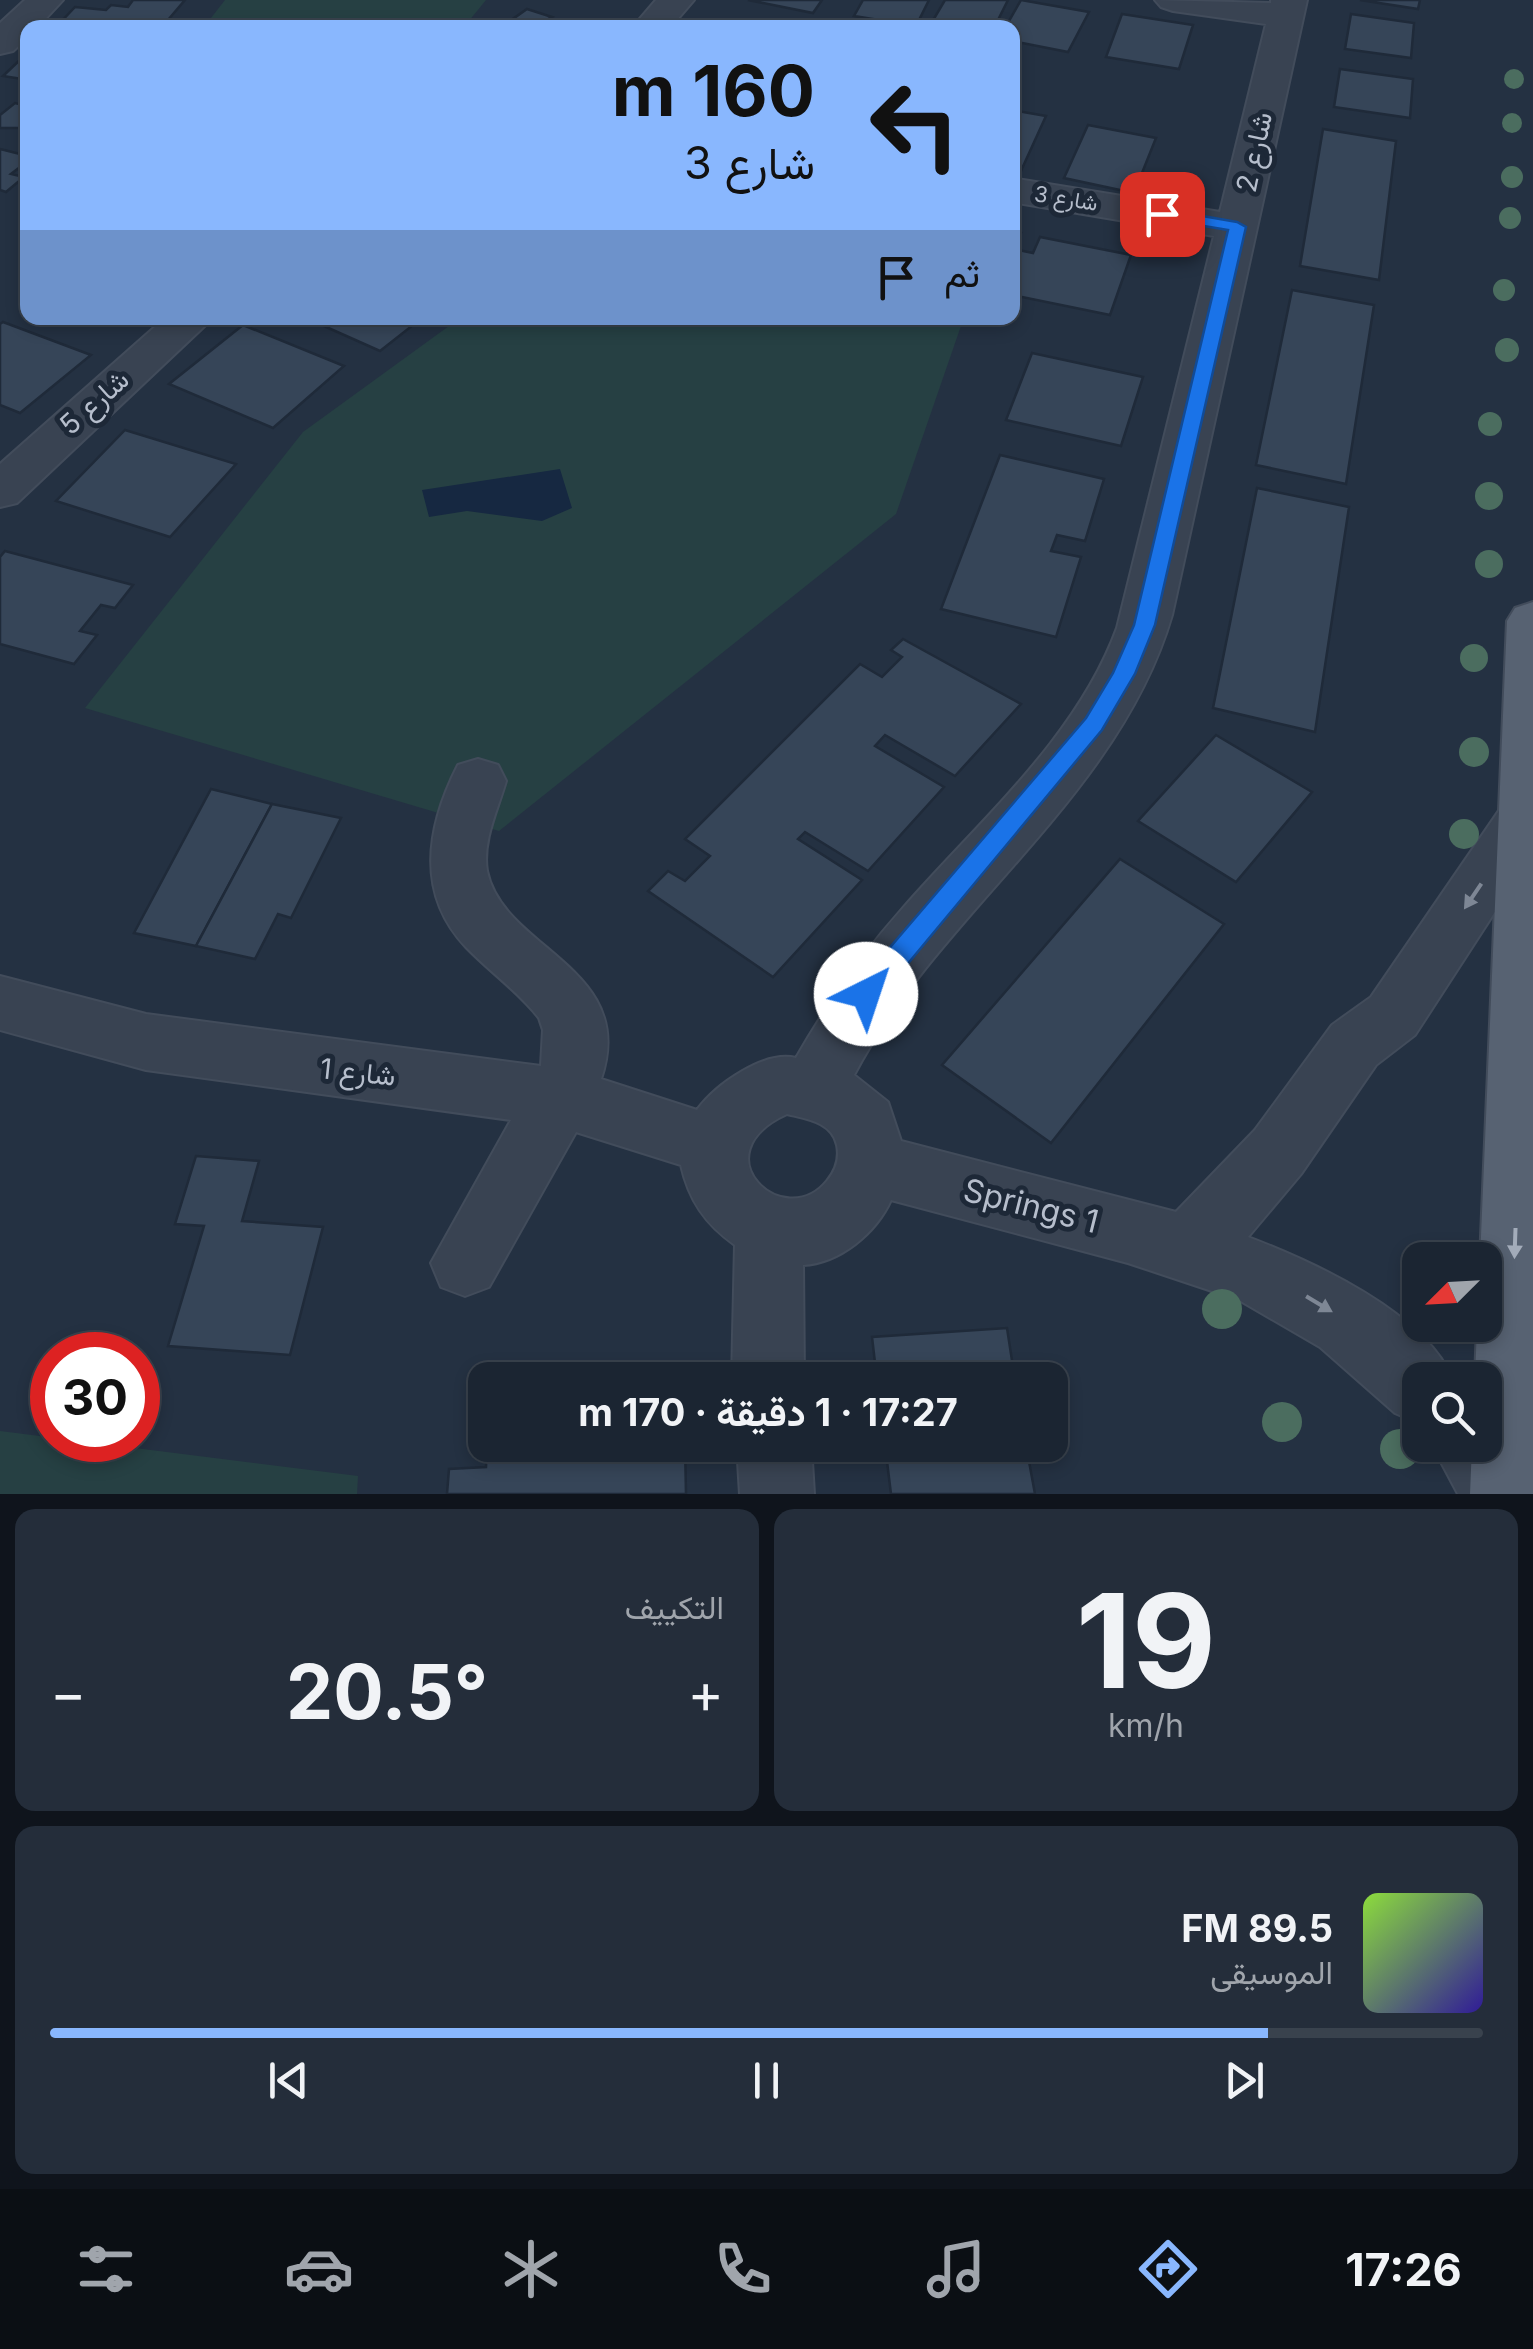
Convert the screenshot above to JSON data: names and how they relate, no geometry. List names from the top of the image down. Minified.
{"streets":{"street":["شارع 2","شارع 3","شارع 5","شارع 1","Springs 1"]},"crossings":[["شارع 2","شارع 3"],["شارع 2","شارع 1"],["شارع 2","Springs 1"],["شارع 1","Springs 1"]],"one_way":["Springs 1"],"north":"bottom left","page":{"turn":["160 m","شارع 3"],"then":"ثم","limit":"30","trip":"17:27 · 1 دقيقة · 170 m","tile":[["19","km/h"],"التكييف"],"heat":["−","20.5°","+"],"song":["89.5 FM","الموسيقى"],"tabs":"17:26"}}
